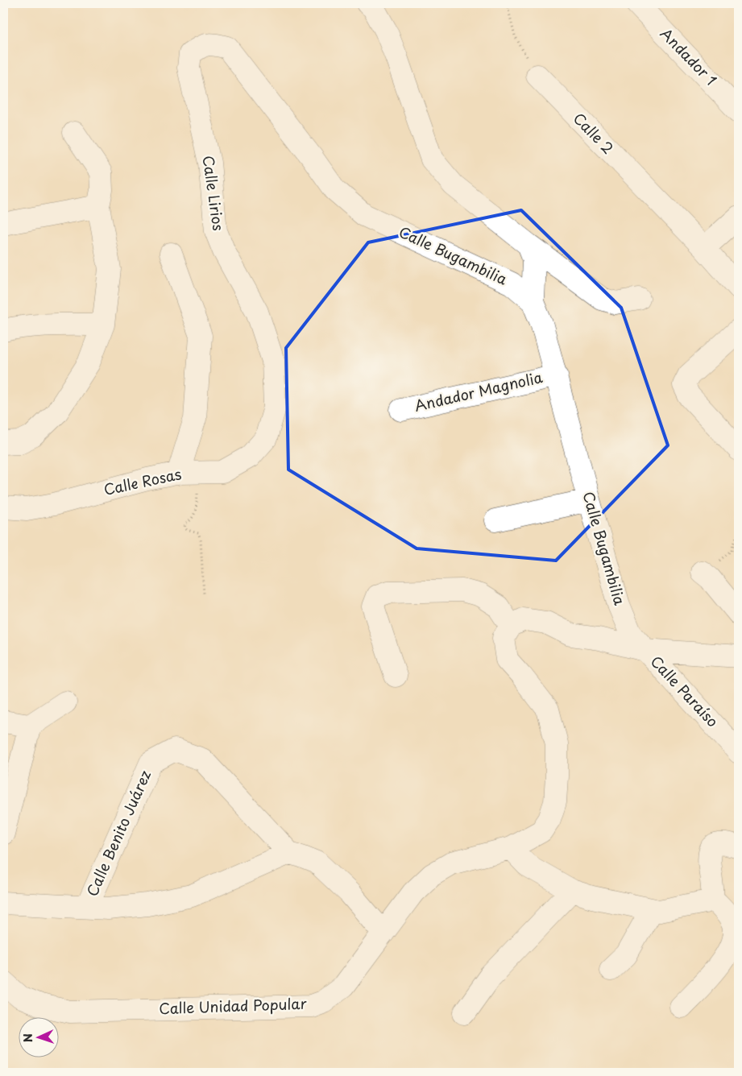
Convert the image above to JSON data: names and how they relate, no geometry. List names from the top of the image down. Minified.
{"streets":{"street":["Andador 1","Calle 2","Calle Lirios","Calle Bugambilia","Andador Magnolia","Calle Rosas","Calle Paraíso","Calle Benito Juárez","Calle Unidad Popular"]},"crossings":[["Calle Lirios","Calle Bugambilia"],["Calle Lirios","Calle Rosas"],["Calle Bugambilia","Andador Magnolia"],["Calle Bugambilia","Calle Paraíso"]],"north":"left"}
